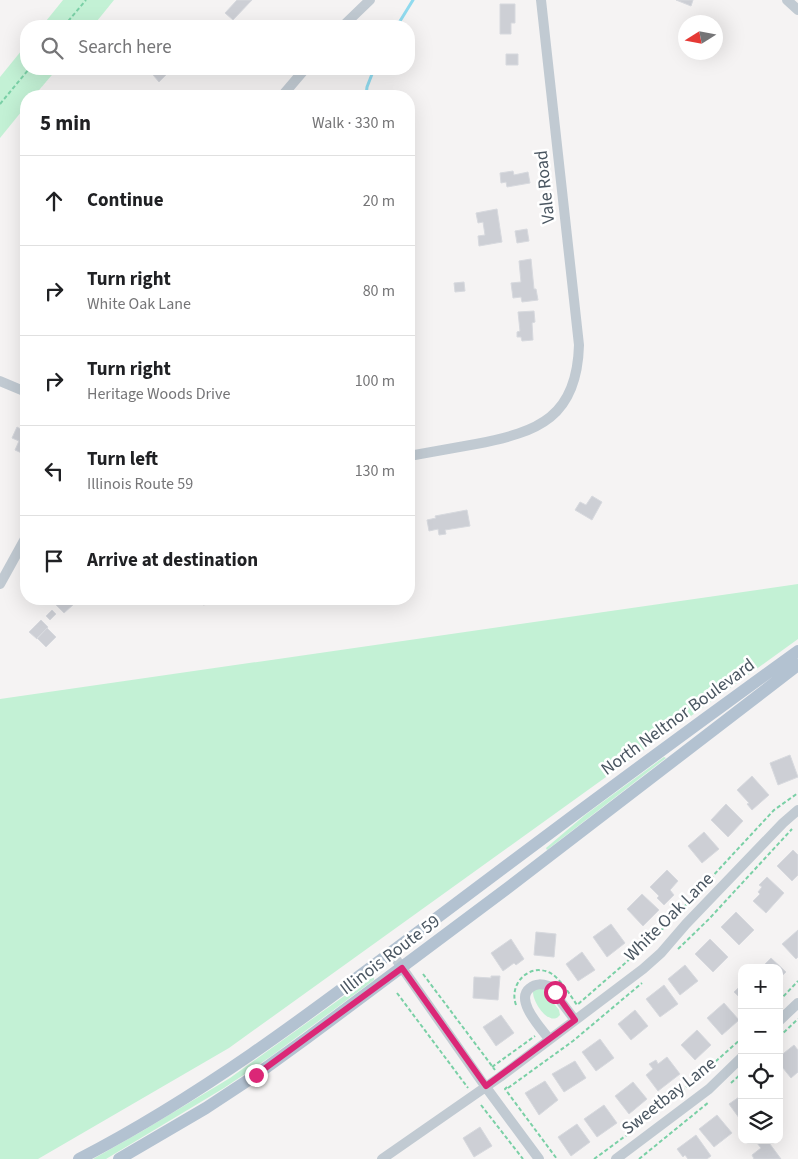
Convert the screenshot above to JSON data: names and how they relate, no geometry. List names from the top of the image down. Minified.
{"streets":{"main road":["North Neltnor Boulevard","Illinois Route 59"],"street":["Vale Road","White Oak Lane","Sweetbay Lane"]},"crossings":[["North Neltnor Boulevard","Illinois Route 59"]],"north":"left","page":{"search":"Search here","heading":["5 min","Walk · 330 m"],"list":[["Continue","20 m"],["Turn right","White Oak Lane","80 m"],["Turn right","Heritage Woods Drive","100 m"],["Turn left","Illinois Route 59","130 m"],"Arrive at destination"],"map_buttons":["+","−"]}}
